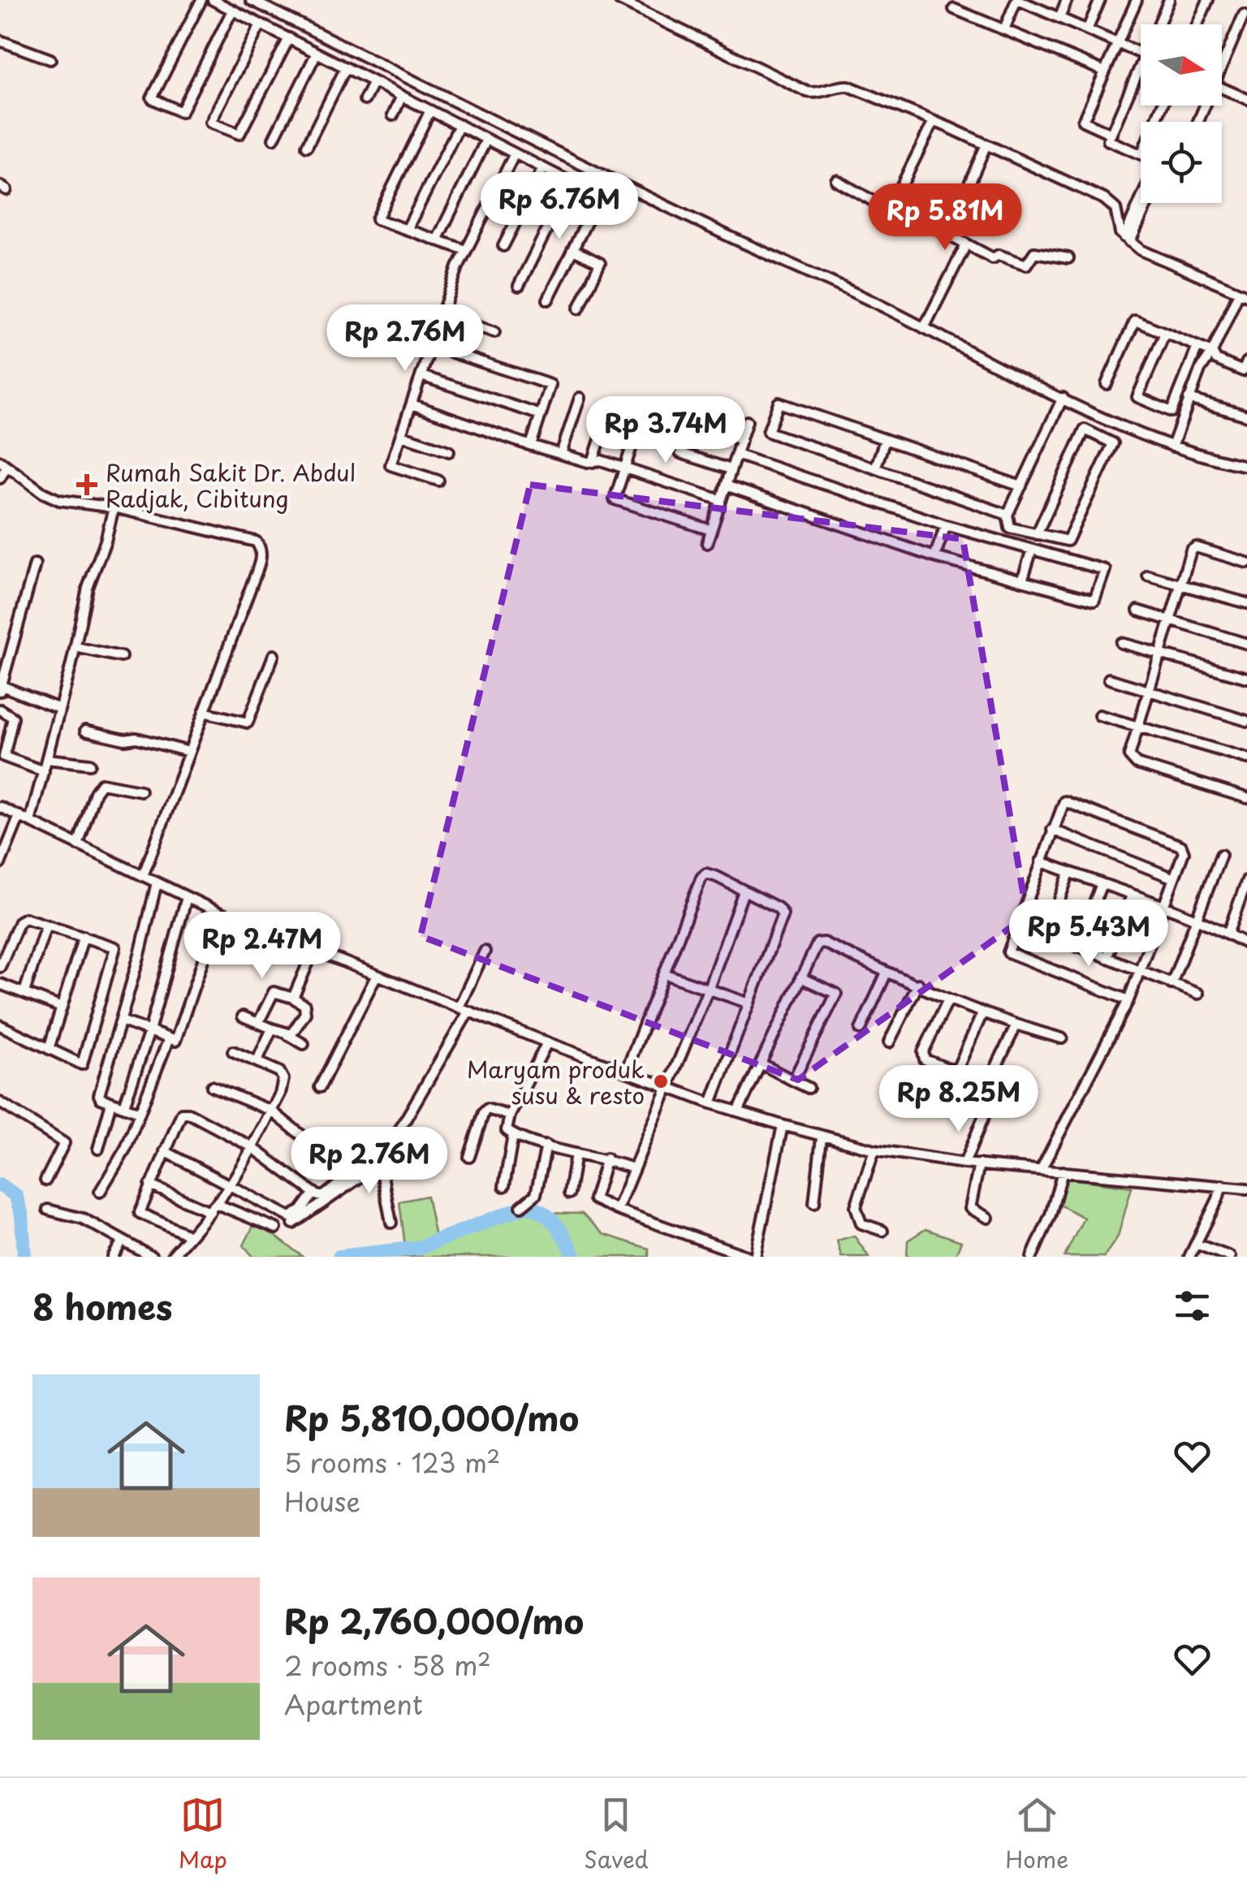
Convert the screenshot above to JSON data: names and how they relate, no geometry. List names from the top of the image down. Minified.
{"places":{"health":["Rumah Sakit Dr. Abdul Radjak, Cibitung"],"other":["Maryam produk susu & resto"]},"north":"right","page":{"price":["Rp 6.76M","Rp 5.81M","Rp 2.76M","Rp 3.74M","Rp 5.43M","Rp 2.47M","Rp 8.25M","Rp 2.76M"],"heading":"8 homes","list":[{"name":"Rp 5,810,000/mo","note":"5 rooms · 123 m² · House"},{"name":"Rp 2,760,000/mo","note":"2 rooms · 58 m² · Apartment"}],"tabs":["Map","Saved","Home"]}}
